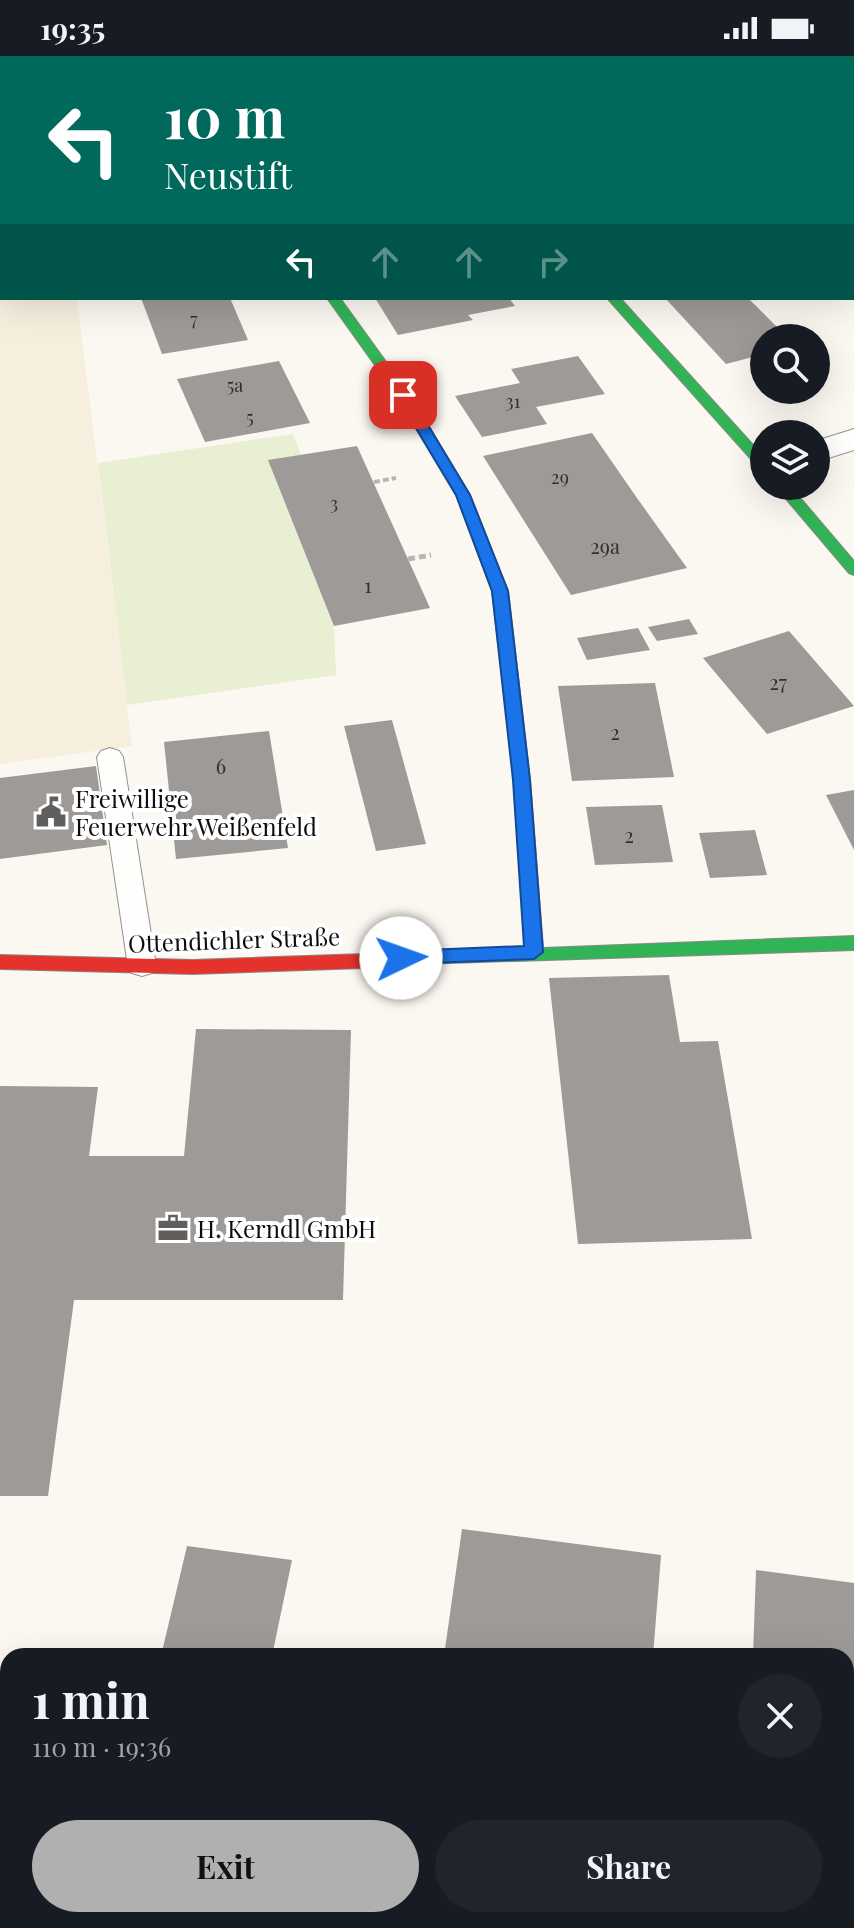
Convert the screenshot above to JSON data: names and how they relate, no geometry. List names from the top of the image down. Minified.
{"streets":{"street":["Ottendichler Straße"]},"places":{"public building":["Freiwillige Feuerwehr Weißenfeld"],"office":["H. Kerndl GmbH"]},"house_numbers":["7","5a","31","5","29","3","29a","1","27","2","6","2"],"page":{"status":"19:35","turn":["10 m","Neustift"],"heading":["1 min","110 m · 19:36"],"buttons":["Exit","Share"]}}
